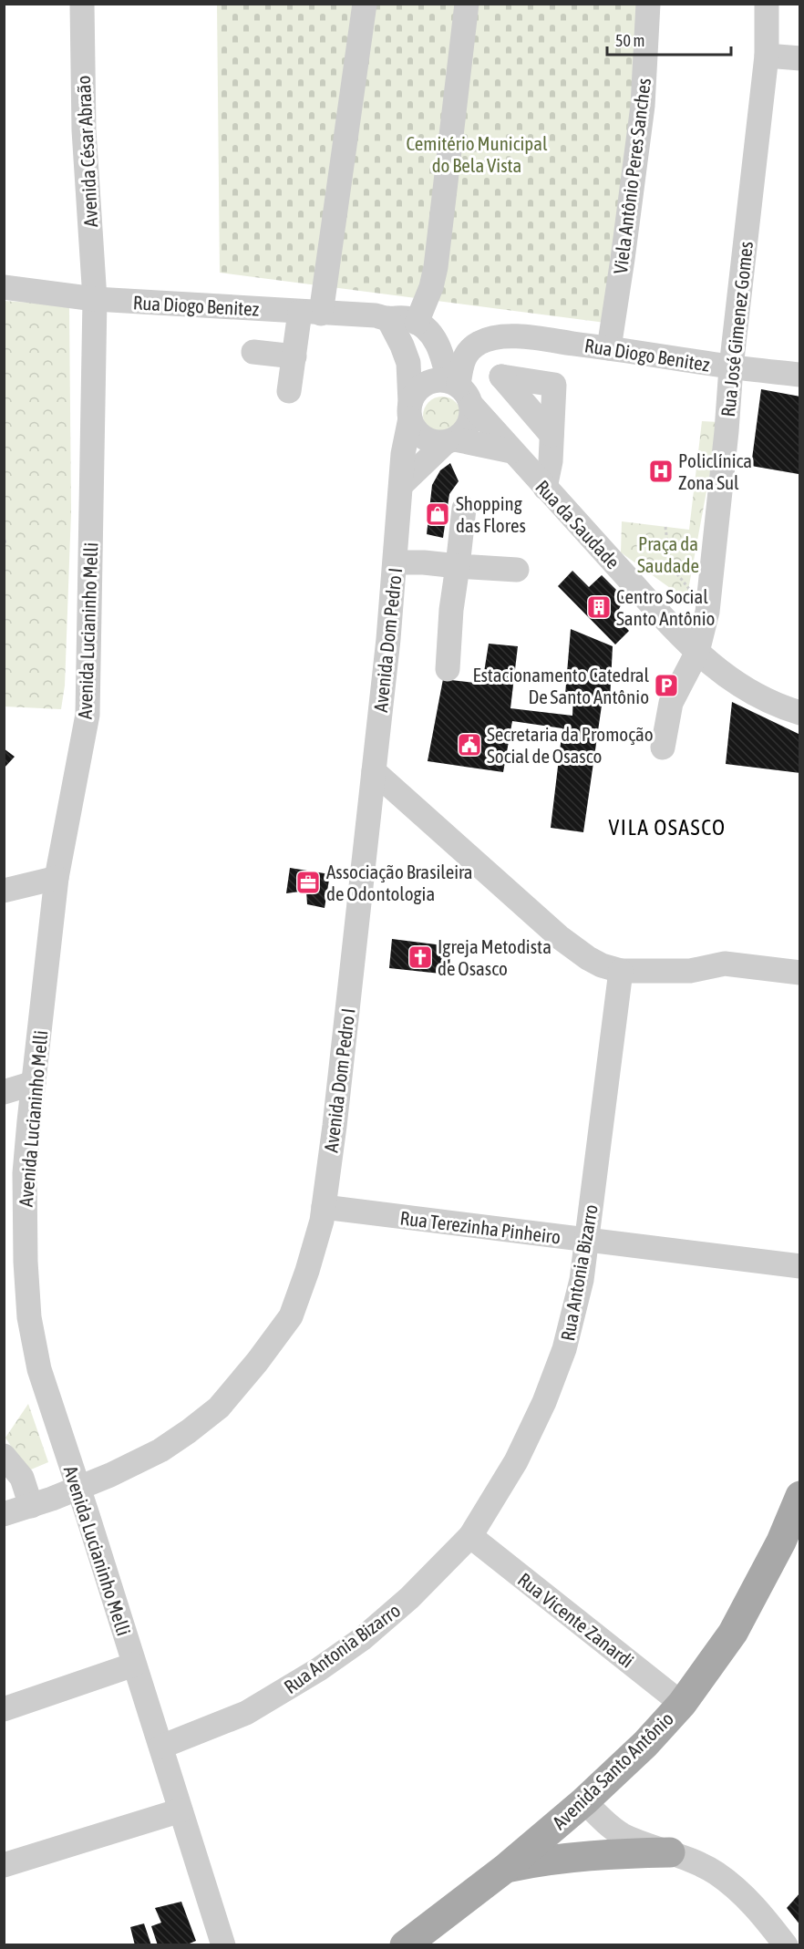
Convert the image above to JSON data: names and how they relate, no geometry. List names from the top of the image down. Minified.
{"streets":{"main road":["Avenida Santo Antônio"],"street":["Avenida César Abraão","Viela Antônio Peres Sanches","Rua Diogo Benitez","Rua José Gimenez Gomes","Rua da Saudade","Avenida Lucianinho Melli","Avenida Dom Pedro I","Rua Terezinha Pinheiro","Rua Antonia Bizarro","Rua Vicente Zanardi"]},"crossings":[["Avenida César Abraão","Rua Diogo Benitez"],["Avenida César Abraão","Avenida Lucianinho Melli"],["Viela Antônio Peres Sanches","Rua Diogo Benitez"],["Rua Diogo Benitez","Rua José Gimenez Gomes"],["Rua Diogo Benitez","Rua da Saudade"],["Rua Diogo Benitez","Avenida Lucianinho Melli"],["Rua Diogo Benitez","Avenida Dom Pedro I"],["Rua José Gimenez Gomes","Rua da Saudade"],["Rua da Saudade","Avenida Dom Pedro I"],["Avenida Lucianinho Melli","Avenida Dom Pedro I"],["Avenida Lucianinho Melli","Rua Antonia Bizarro"],["Avenida Dom Pedro I","Rua Terezinha Pinheiro"],["Rua Terezinha Pinheiro","Rua Antonia Bizarro"],["Rua Antonia Bizarro","Rua Vicente Zanardi"],["Rua Vicente Zanardi","Avenida Santo Antônio"]],"districts":["VILA OSASCO"],"parks":["Cemitério Municipal do Bela Vista","Praça da Saudade"],"places":{"hospital":["Policlínica Zona Sul"],"shop":["Shopping das Flores"],"building":["Centro Social Santo Antônio"],"parking":["Estacionamento Catedral De Santo Antônio"],"public building":["Secretaria da Promoção Social de Osasco"],"office":["Associação Brasileira de Odontologia"],"church":["Igreja Metodista de Osasco"]},"scale_bar":"50 m"}
